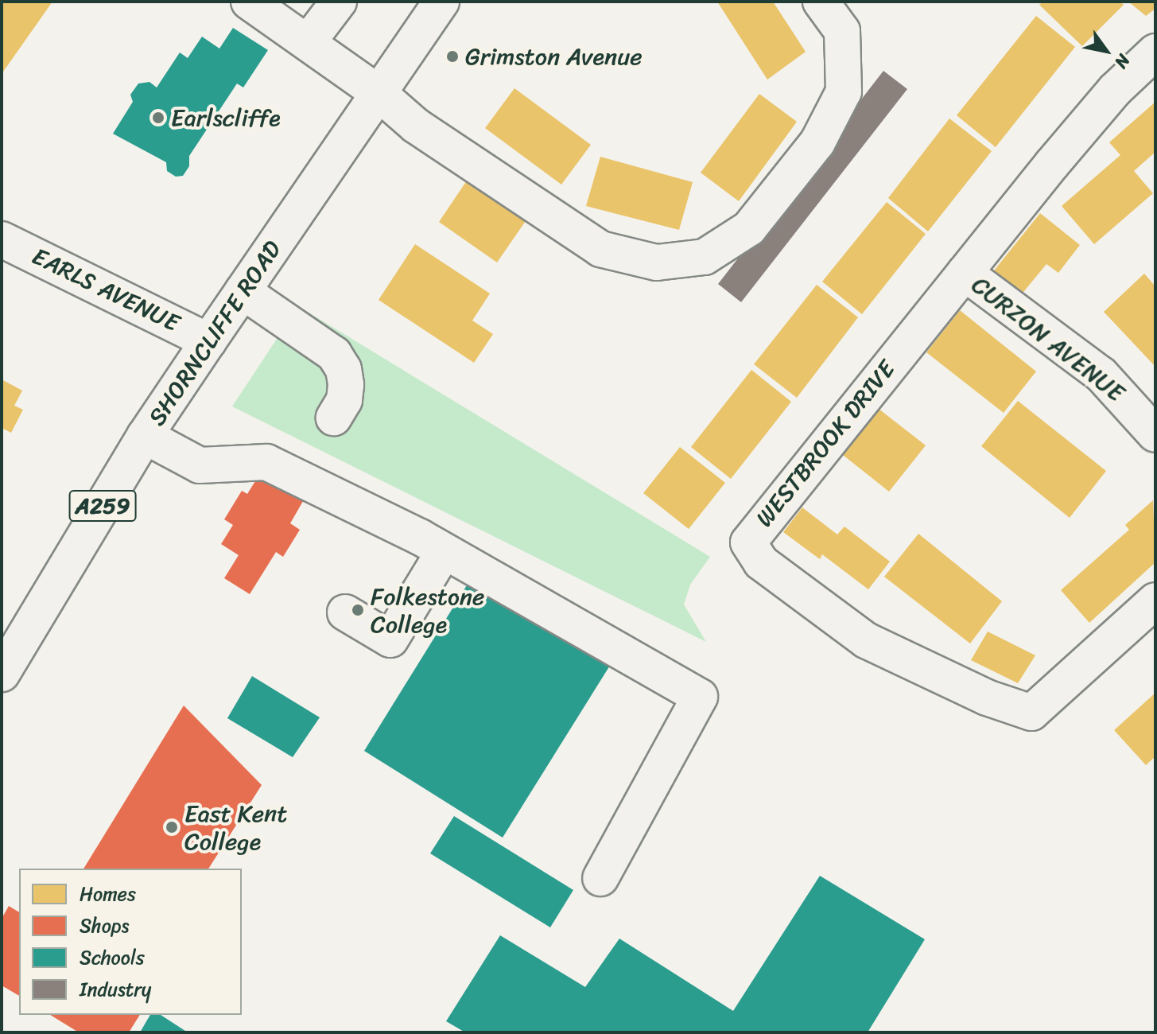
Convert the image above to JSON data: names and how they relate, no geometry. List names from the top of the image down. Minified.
{"streets":{"main road":["EARLS AVENUE","SHORNCLIFFE ROAD","CURZON AVENUE","WESTBROOK DRIVE","A259"]},"crossings":[["EARLS AVENUE","SHORNCLIFFE ROAD"],["CURZON AVENUE","WESTBROOK DRIVE"]],"places":["Grimston Avenue","Earlscliffe","Folkestone College","East Kent College"],"legend":["Homes","Shops","Schools","Industry"],"north":"bottom right"}
